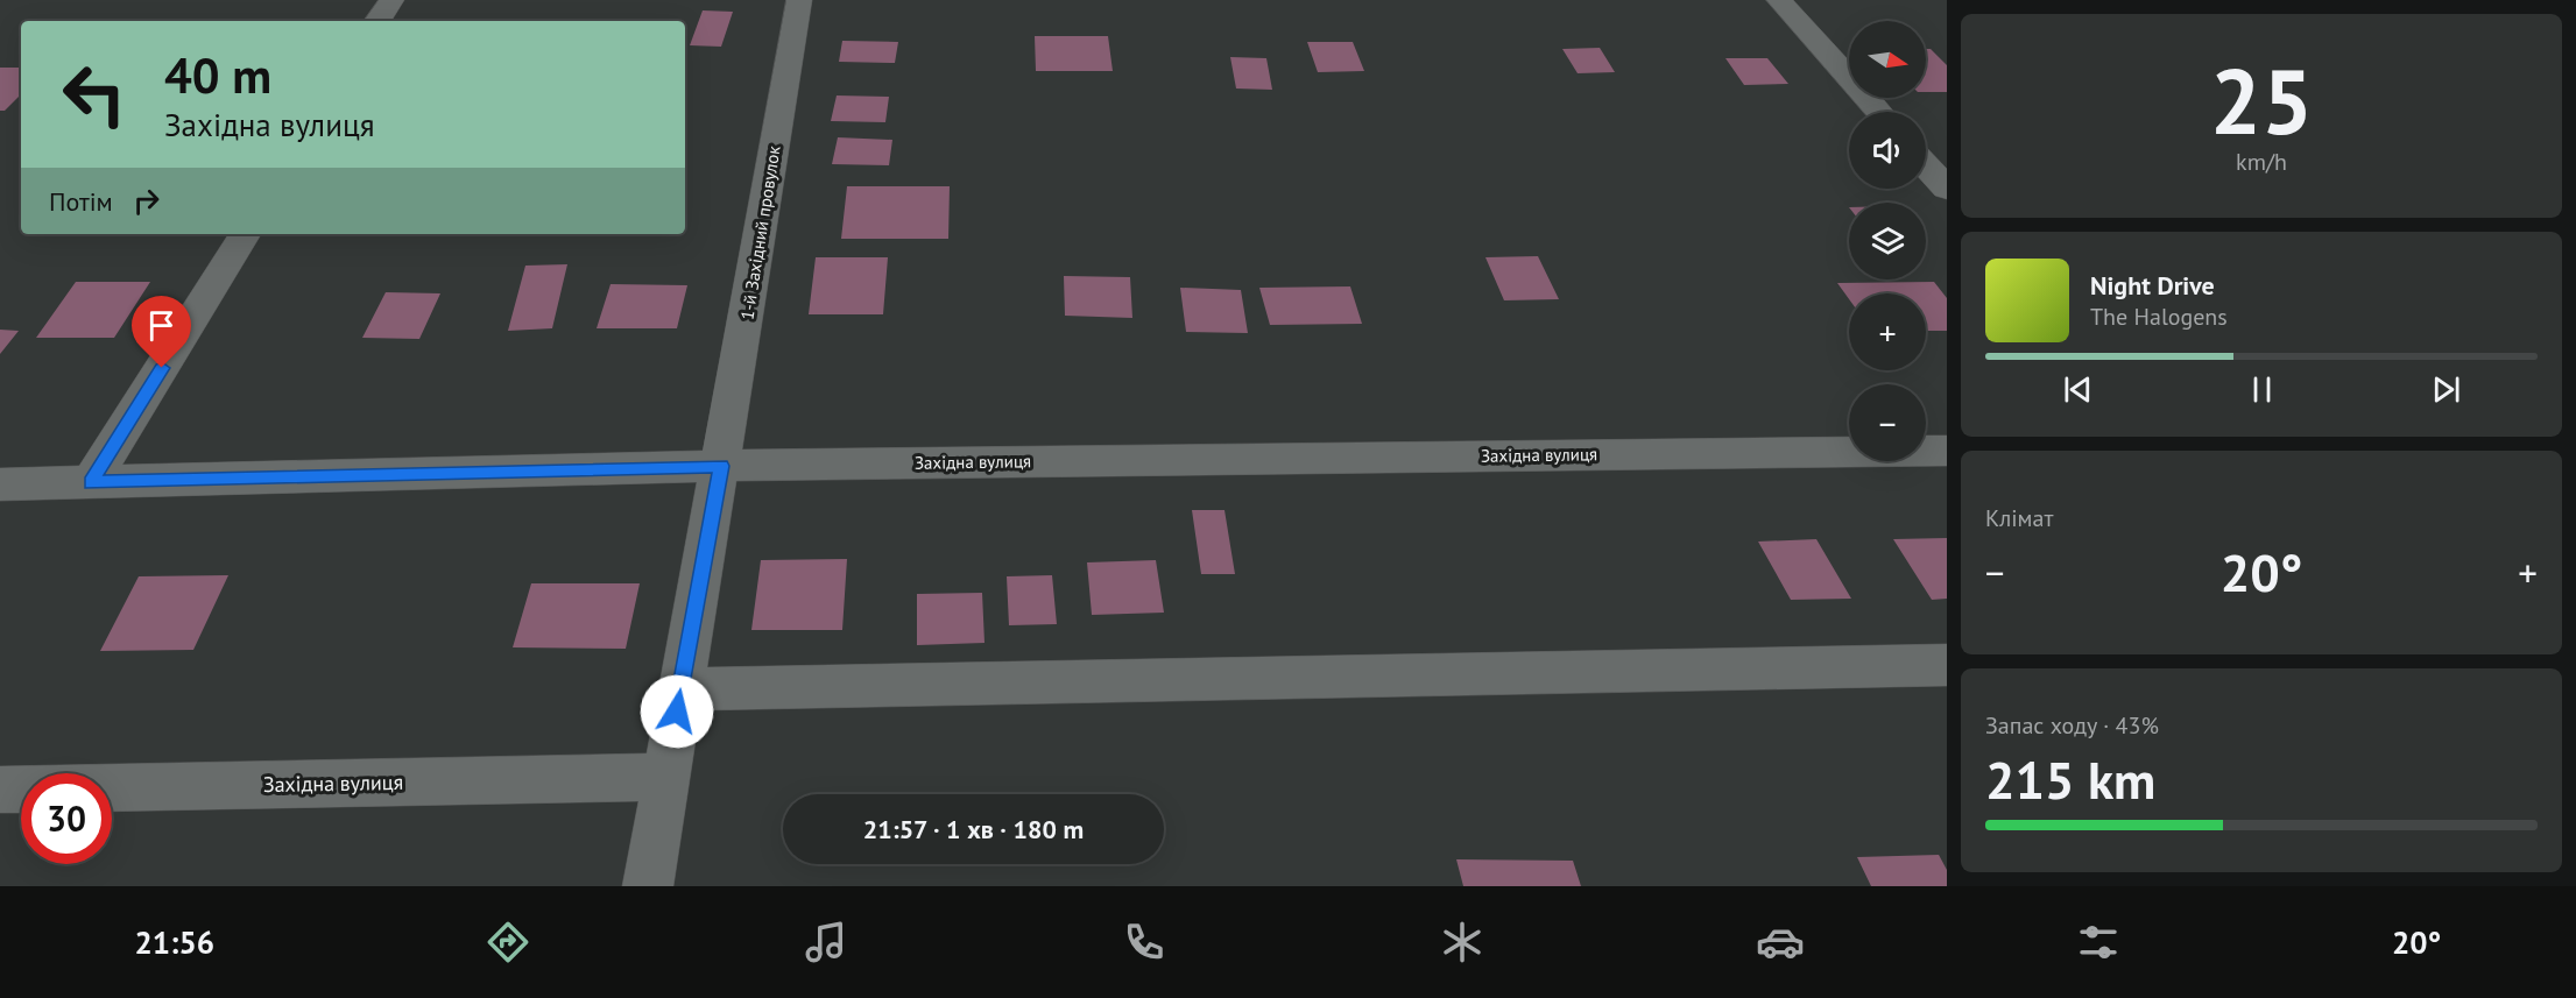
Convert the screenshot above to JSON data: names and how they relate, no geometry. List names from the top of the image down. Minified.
{"streets":{"street":["1-й Західний провулок","Західна вулиця"]},"crossings":[["1-й Західний провулок","Західна вулиця"]],"north":"right","page":{"tile":[["25","km/h"],"Клімат",["Запас ходу · 43%","215 km"]],"map_buttons":["+","−"],"turn":["40 m","Західна вулиця"],"then":"Потім","song":["Night Drive","The Halogens"],"heat":["−","20°","+"],"limit":"30","trip":"21:57 · 1 хв · 180 m","tabs":["21:56","20°"]}}
